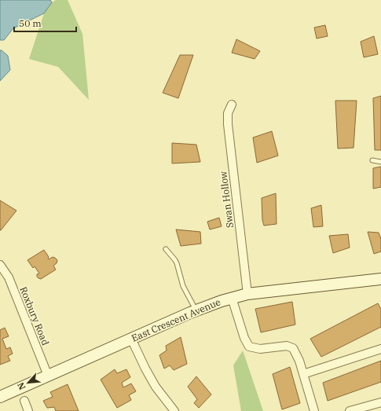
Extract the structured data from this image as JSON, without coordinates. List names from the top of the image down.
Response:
{
  "streets": {
    "street": ["Swan Hollow", "Roxbury Road", "East Crescent Avenue"]
  },
  "crossings": [
    ["Swan Hollow", "East Crescent Avenue"],
    ["Roxbury Road", "East Crescent Avenue"]
  ],
  "scale_bar": "50 m",
  "north": "bottom left"
}
